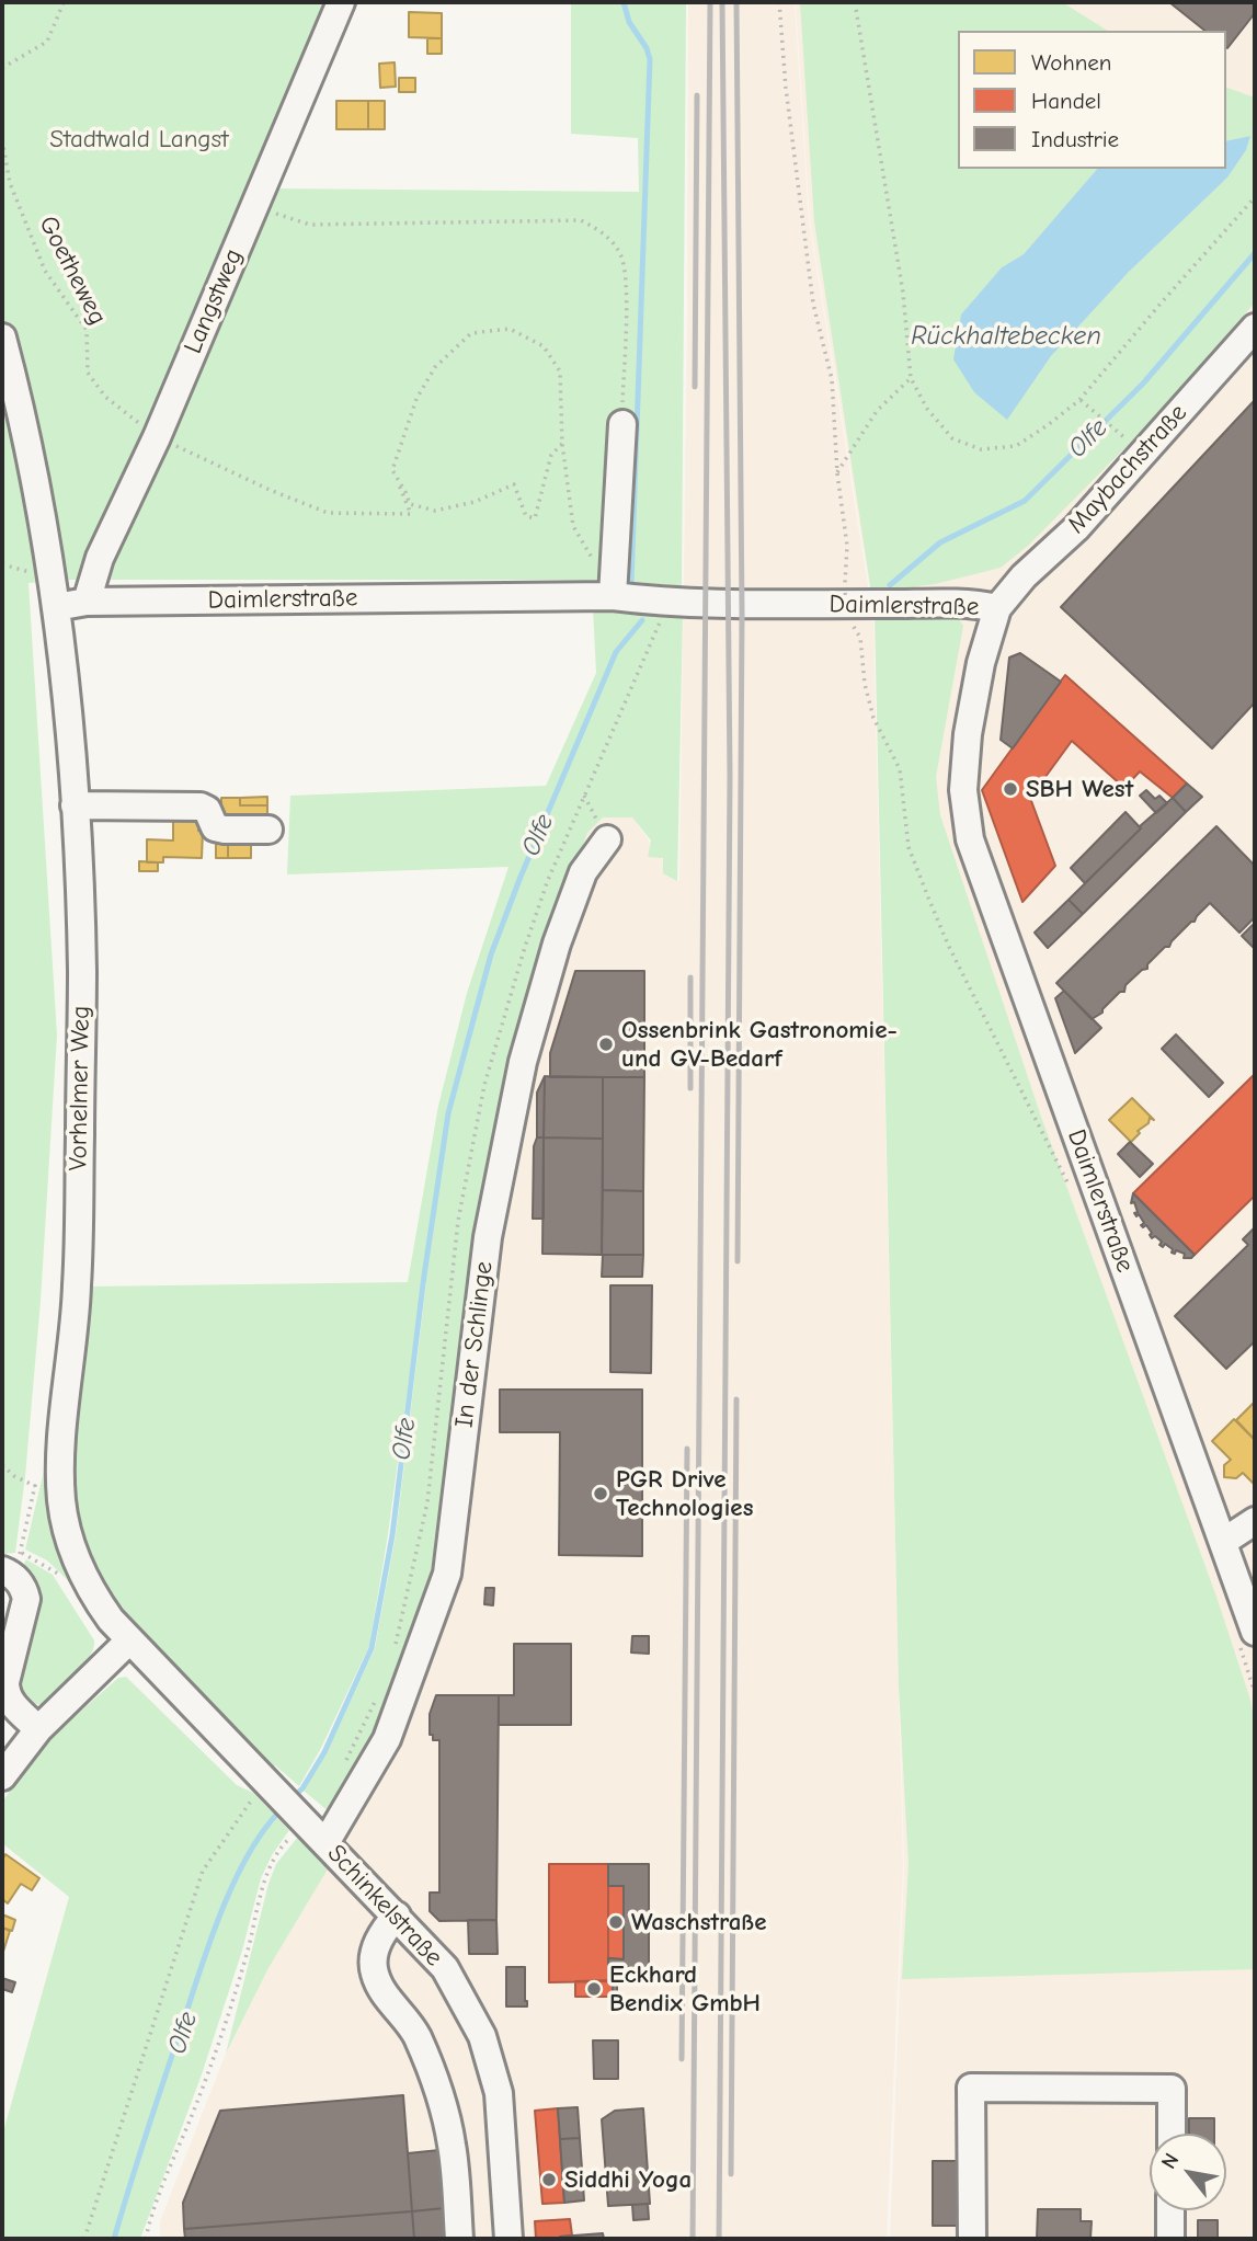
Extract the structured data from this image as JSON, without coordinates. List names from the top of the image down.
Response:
{
  "streets": {
    "street": [
      "Langstweg",
      "Maybachstraße",
      "Daimlerstraße",
      "Vorhelmer Weg",
      "In der Schlinge",
      "Schinkelstraße"
    ],
    "path": ["Goetheweg"]
  },
  "crossings": [
    ["Goetheweg", "Langstweg"],
    ["Langstweg", "Daimlerstraße"],
    ["Maybachstraße", "Daimlerstraße"],
    ["Daimlerstraße", "Vorhelmer Weg"],
    ["Vorhelmer Weg", "Schinkelstraße"],
    ["In der Schlinge", "Schinkelstraße"]
  ],
  "water": ["Rückhaltebecken", "Olfe"],
  "parks": ["Stadtwald Langst"],
  "places": [
    "SBH West",
    "Ossenbrink Gastronomie- und GV-Bedarf",
    "PGR Drive Technologies",
    "Waschstraße",
    "Eckhard Bendix GmbH",
    "Siddhi Yoga"
  ],
  "legend": ["Wohnen", "Handel", "Industrie"],
  "north": "top left"
}
